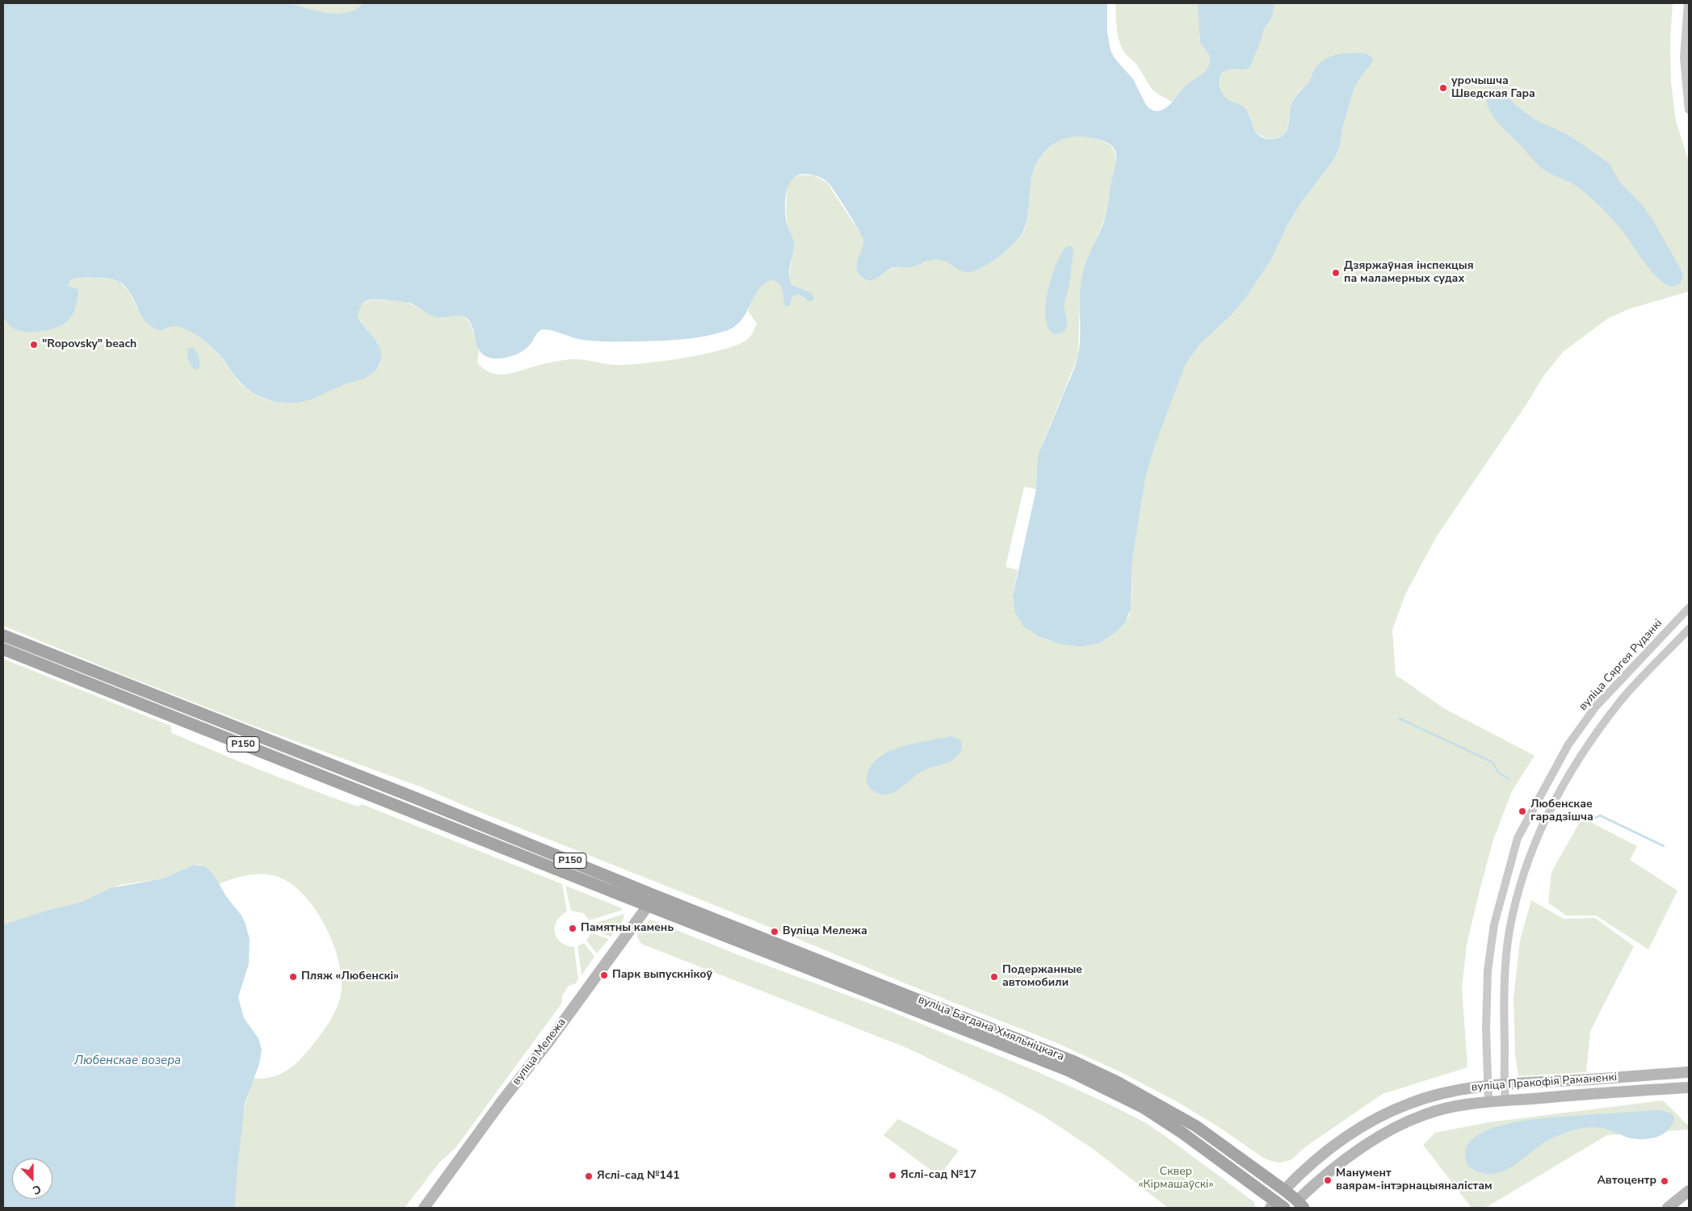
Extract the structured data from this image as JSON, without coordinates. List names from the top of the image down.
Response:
{
  "streets": {
    "main road": ["Р150", "вуліца Багдана Хмяльніцкага"],
    "street": ["вуліца Сяргея Рудэнкі", "вуліца Мележа", "вуліца Пракофія Раманенкі"]
  },
  "crossings": [
    ["вуліца Сяргея Рудэнкі", "вуліца Пракофія Раманенкі"],
    ["Р150", "вуліца Багдана Хмяльніцкага"],
    ["Р150", "вуліца Мележа"],
    ["вуліца Багдана Хмяльніцкага", "вуліца Мележа"],
    ["вуліца Багдана Хмяльніцкага", "вуліца Пракофія Раманенкі"]
  ],
  "water": ["Любенскае возера"],
  "parks": ["Сквер «Кірмашаўскі»"],
  "places": [
    "урочышча Шведская Гара",
    "Дзяржаўная інспекцыя па маламерных судах",
    "\"Ropovsky\" beach",
    "Любенскае гарадзішча",
    "Памятны камень",
    "Вуліца Мележа",
    "Парк выпускнікоў",
    "Пляж «Любенскі»",
    "Подержанные автомобили",
    "Яслі-сад №17",
    "Яслі-сад №141",
    "Манумент ваярам-інтэрнацыяналістам",
    "Автоцентр"
  ],
  "north": "bottom"
}
